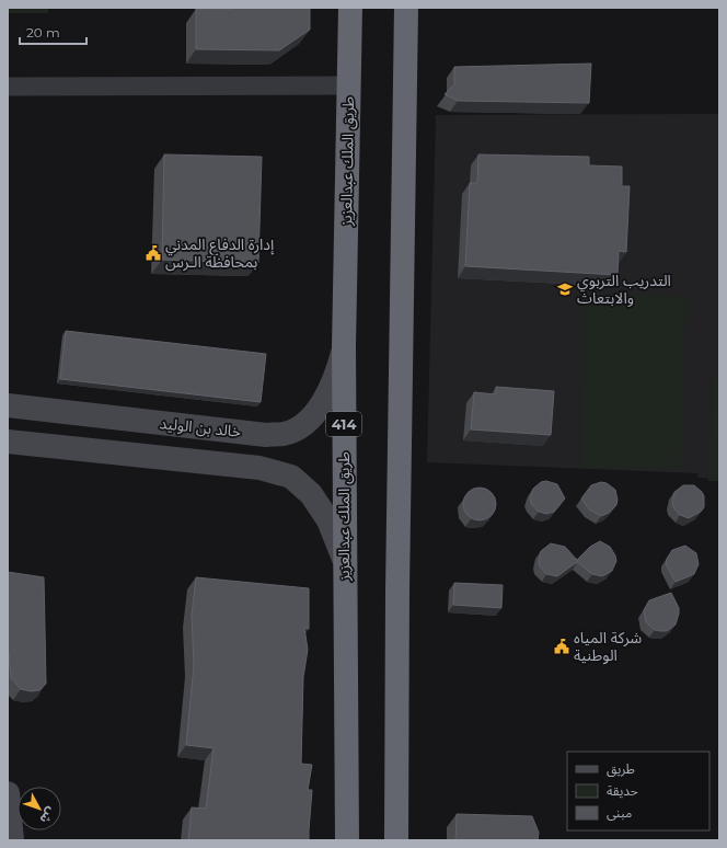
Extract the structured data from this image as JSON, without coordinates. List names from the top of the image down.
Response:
{
  "streets": {
    "highway": ["طريق الملك عبدالعزيز", "414"],
    "street": ["خالد بن الوليد"]
  },
  "crossings": [
    ["طريق الملك عبدالعزيز", "خالد بن الوليد"]
  ],
  "places": {
    "public building": ["إدارة الدفاع المدني بمحافظة الـرس", "شركة المياه الوطنية"],
    "school or university": ["التدريب التربوي والابتعاث"]
  },
  "legend": ["طريق", "حديقة", "مبنى"],
  "scale_bar": "20 m",
  "north": "bottom right"
}
